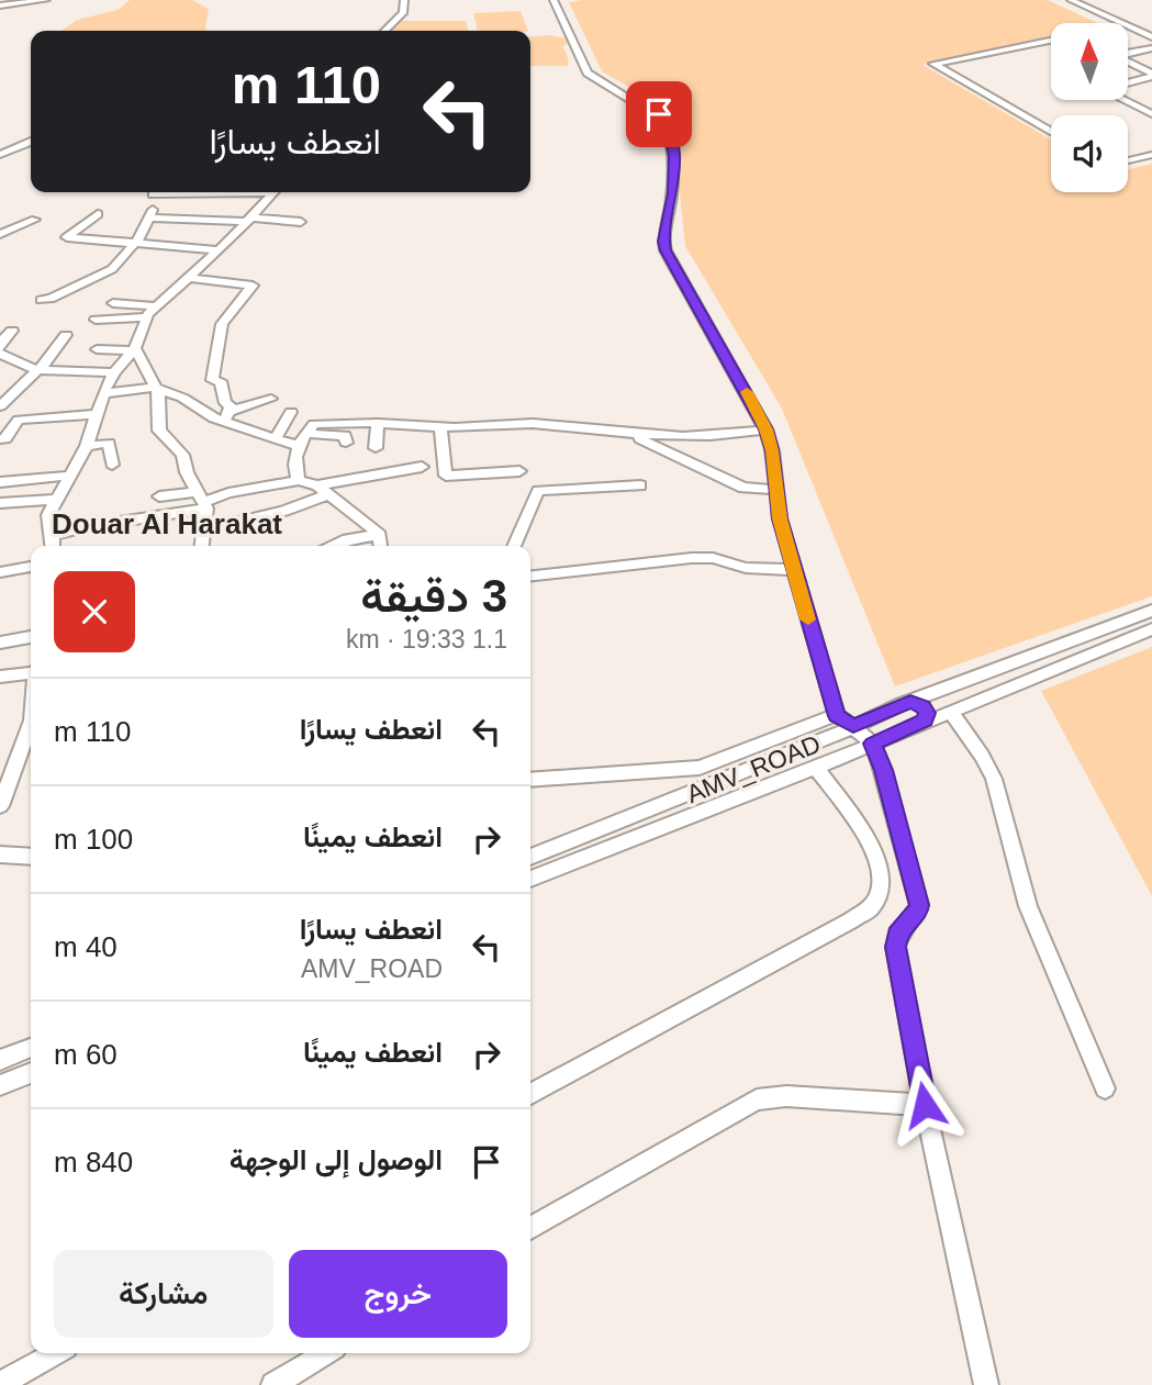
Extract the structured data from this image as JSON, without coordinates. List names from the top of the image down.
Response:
{
  "streets": {
    "street": ["AMV_ROAD"]
  },
  "districts": ["Douar Al Harakat"],
  "north": "top",
  "page": {
    "turn": ["110 m", "انعطف يسارًا"],
    "heading": ["3 دقيقة", "1.1 km · 19:33"],
    "list": [
      {
        "name": "انعطف يسارًا",
        "value": "110 m"
      },
      {
        "name": "انعطف يمينًا",
        "value": "100 m"
      },
      {
        "name": "انعطف يسارًا",
        "note": "AMV_ROAD",
        "value": "40 m"
      },
      {
        "name": "انعطف يمينًا",
        "value": "60 m"
      },
      {
        "name": "الوصول إلى الوجهة",
        "value": "840 m"
      }
    ],
    "buttons": ["خروج", "مشاركة"]
  }
}
